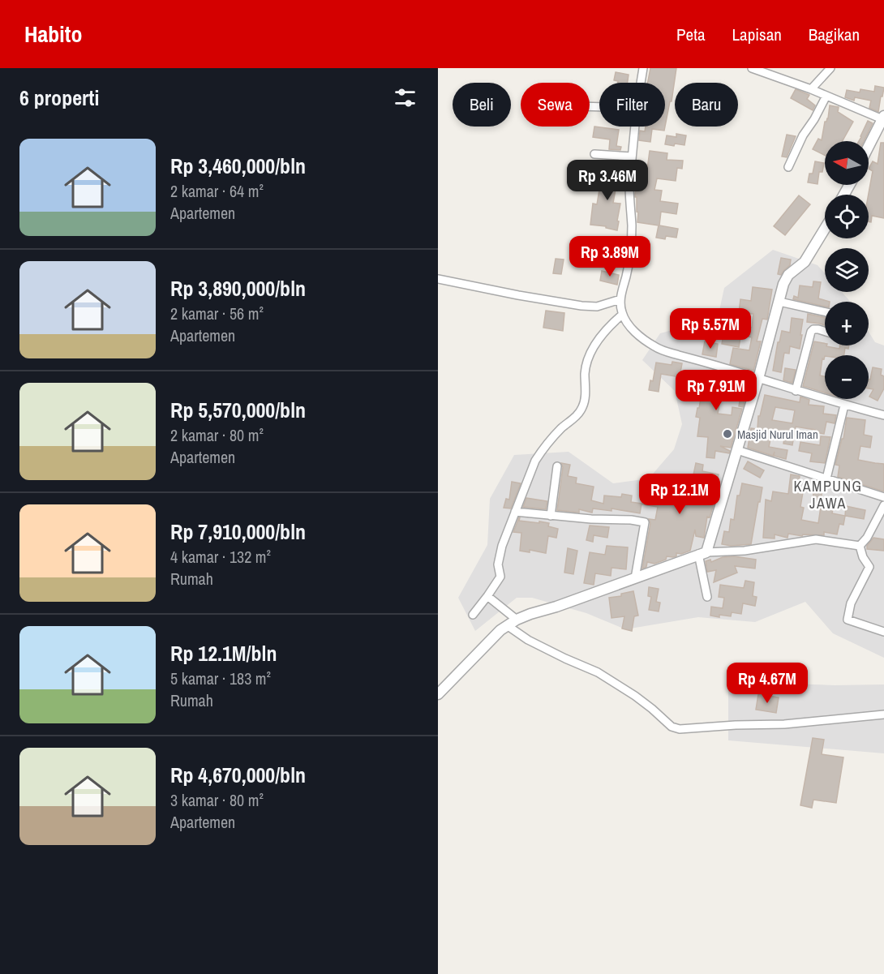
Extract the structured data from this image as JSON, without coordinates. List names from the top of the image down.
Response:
{
  "districts": ["KAMPUNG JAWA"],
  "places": ["Masjid Nurul Iman"],
  "north": "left",
  "page": {
    "header": "Habito",
    "nav": ["Peta", "Lapisan", "Bagikan"],
    "heading": "6 properti",
    "chip": [
      "Beli",
      "Sewa",
      "Filter",
      "Baru"
    ],
    "list": [
      {
        "name": "Rp 3,460,000/bln",
        "note": "2 kamar · 64 m² · Apartemen"
      },
      {
        "name": "Rp 3,890,000/bln",
        "note": "2 kamar · 56 m² · Apartemen"
      },
      {
        "name": "Rp 5,570,000/bln",
        "note": "2 kamar · 80 m² · Apartemen"
      },
      {
        "name": "Rp 7,910,000/bln",
        "note": "4 kamar · 132 m² · Rumah"
      },
      {
        "name": "Rp 12.1M/bln",
        "note": "5 kamar · 183 m² · Rumah"
      },
      {
        "name": "Rp 4,670,000/bln",
        "note": "3 kamar · 80 m² · Apartemen"
      }
    ],
    "map_buttons": ["+", "−"],
    "price": [
      "Rp 3.46M",
      "Rp 3.89M",
      "Rp 5.57M",
      "Rp 7.91M",
      "Rp 12.1M",
      "Rp 4.67M"
    ]
  }
}
